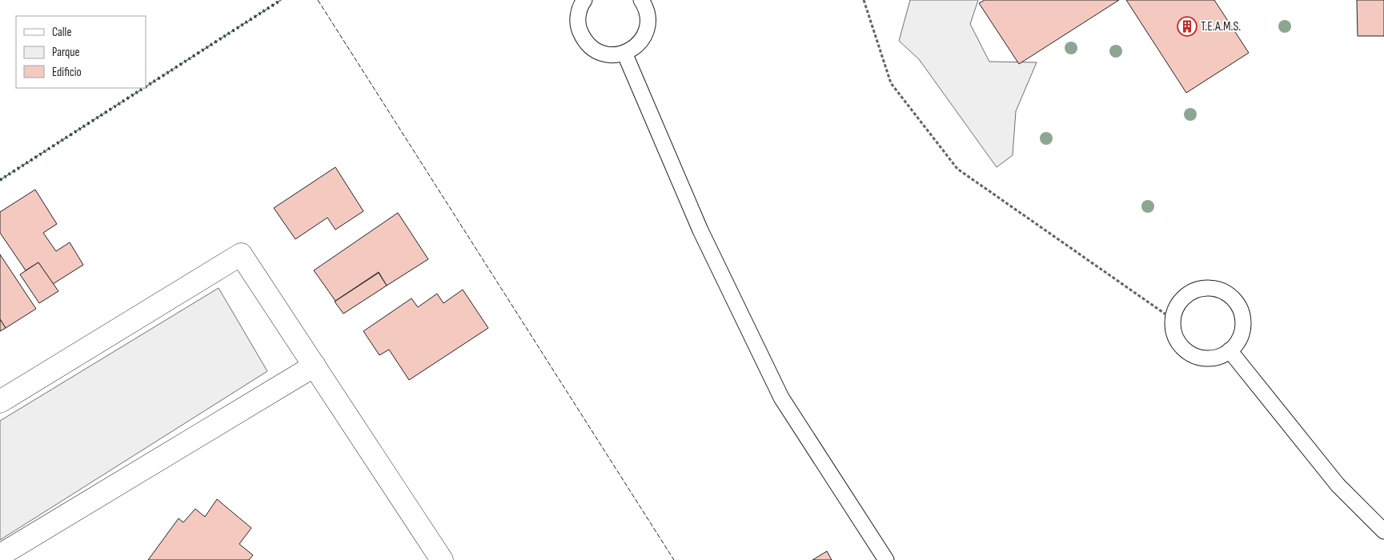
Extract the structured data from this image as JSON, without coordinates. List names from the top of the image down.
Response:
{
  "places": {
    "building": ["T.E.A.M.S."]
  },
  "legend": ["Calle", "Parque", "Edificio"]
}
